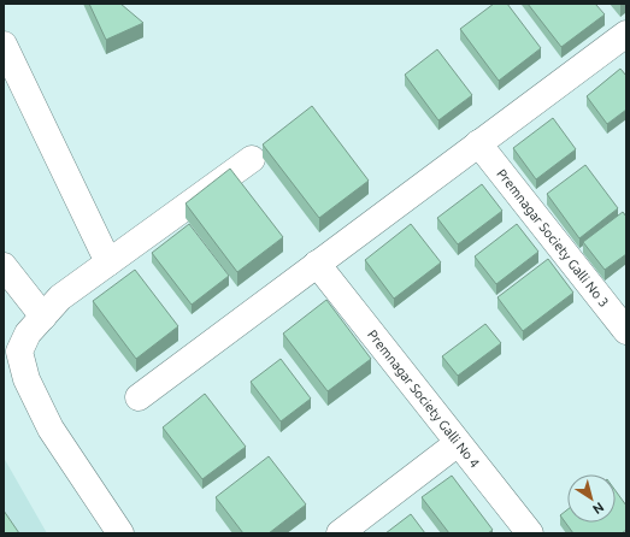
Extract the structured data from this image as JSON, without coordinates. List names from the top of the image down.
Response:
{
  "streets": {
    "street": ["Premnagar Society Galli No 3", "Premnagar Society Galli No 4"]
  },
  "north": "bottom right"
}
